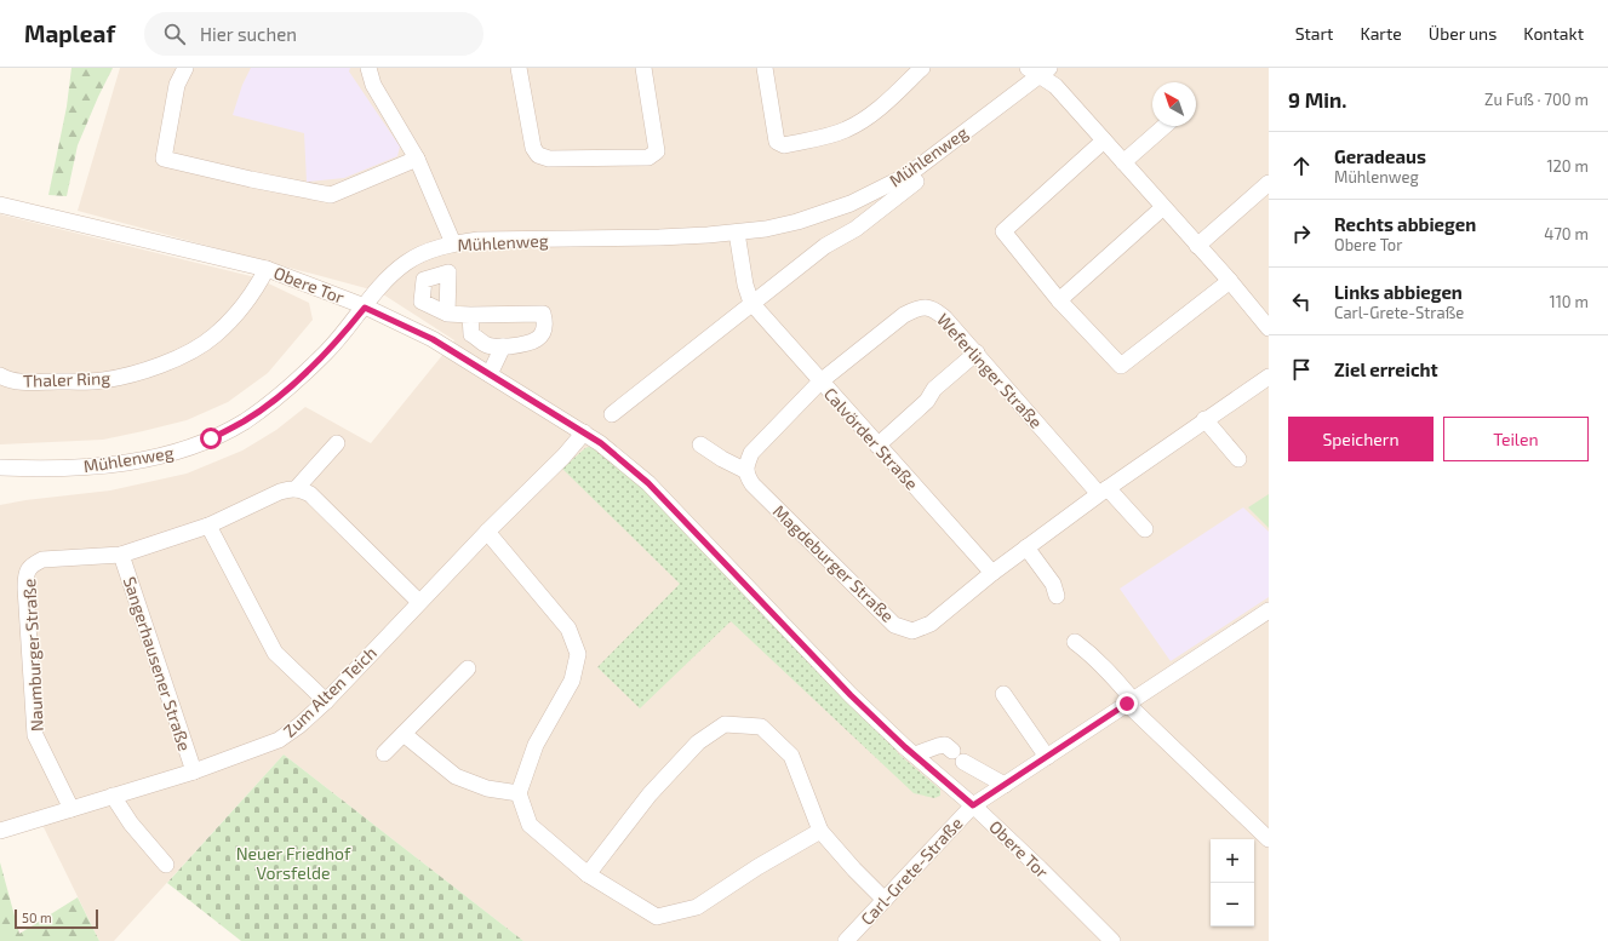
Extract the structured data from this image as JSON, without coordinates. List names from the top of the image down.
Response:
{
  "streets": {
    "street": [
      "Mühlenweg",
      "Obere Tor",
      "Weferlinger Straße",
      "Thaler Ring",
      "Calvörder Straße",
      "Magdeburger Straße",
      "Naumburger Straße",
      "Sangerhausener Straße",
      "Zum Alten Teich",
      "Carl-Grete-Straße"
    ]
  },
  "crossings": [
    ["Mühlenweg", "Obere Tor"],
    ["Mühlenweg", "Calvörder Straße"],
    ["Obere Tor", "Thaler Ring"],
    ["Obere Tor", "Zum Alten Teich"],
    ["Obere Tor", "Carl-Grete-Straße"],
    ["Weferlinger Straße", "Calvörder Straße"],
    ["Weferlinger Straße", "Magdeburger Straße"],
    ["Calvörder Straße", "Magdeburger Straße"],
    ["Naumburger Straße", "Sangerhausener Straße"],
    ["Naumburger Straße", "Zum Alten Teich"],
    ["Sangerhausener Straße", "Zum Alten Teich"]
  ],
  "parks": ["Neuer Friedhof Vorsfelde"],
  "scale_bar": "50 m",
  "north": "top left",
  "page": {
    "header": "Mapleaf",
    "search": "Hier suchen",
    "nav": [
      "Start",
      "Karte",
      "Über uns",
      "Kontakt"
    ],
    "heading": ["9 Min.", "Zu Fuß · 700 m"],
    "list": [
      ["Geradeaus", "Mühlenweg", "120 m"],
      ["Rechts abbiegen", "Obere Tor", "470 m"],
      ["Links abbiegen", "Carl-Grete-Straße", "110 m"],
      "Ziel erreicht"
    ],
    "buttons": ["Speichern", "Teilen"],
    "map_buttons": ["+", "−"],
    "scale": "50 m"
  }
}
